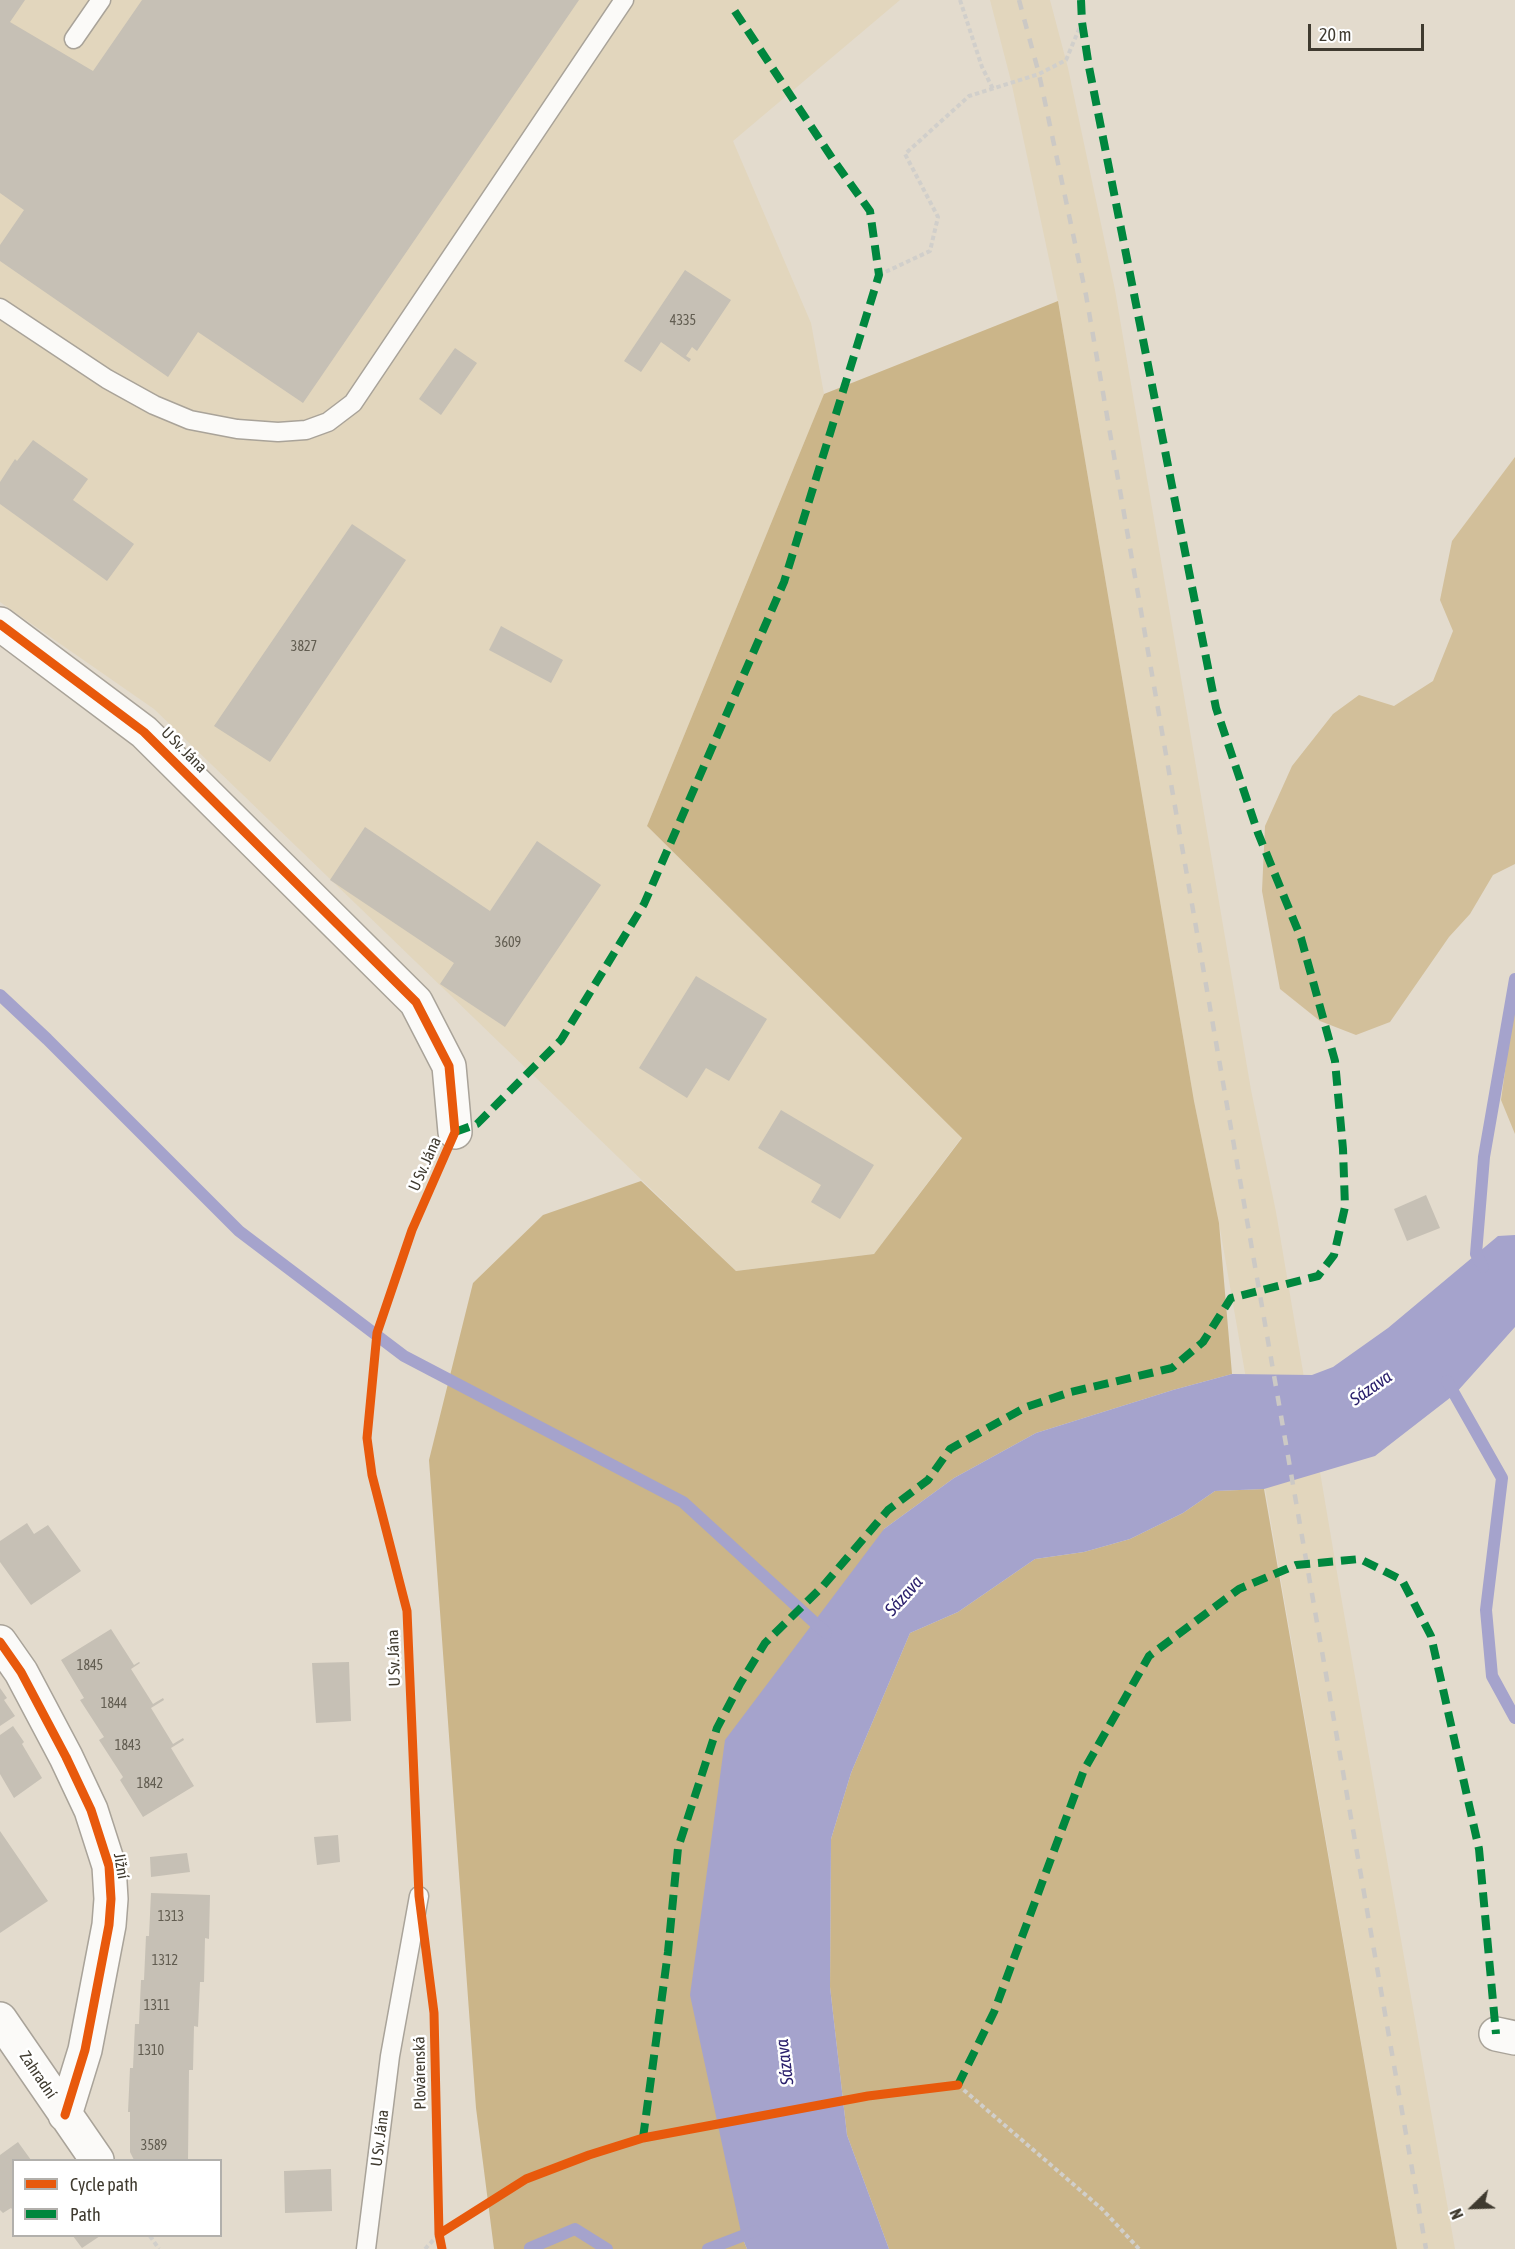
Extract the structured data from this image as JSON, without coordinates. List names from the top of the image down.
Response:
{
  "streets": {
    "street": ["U Sv. Jána", "Jižní", "Zahradní"],
    "cycle path": ["Plovárenská"]
  },
  "crossings": [
    ["Jižní", "Zahradní"]
  ],
  "water": ["Sázava"],
  "house_numbers": [
    "4335",
    "3827",
    "3609",
    "1845",
    "1844",
    "1843",
    "1842",
    "1313",
    "1312",
    "1311",
    "1310",
    "3589"
  ],
  "legend": ["Cycle path", "Path"],
  "scale_bar": "20 m",
  "north": "bottom left"
}
